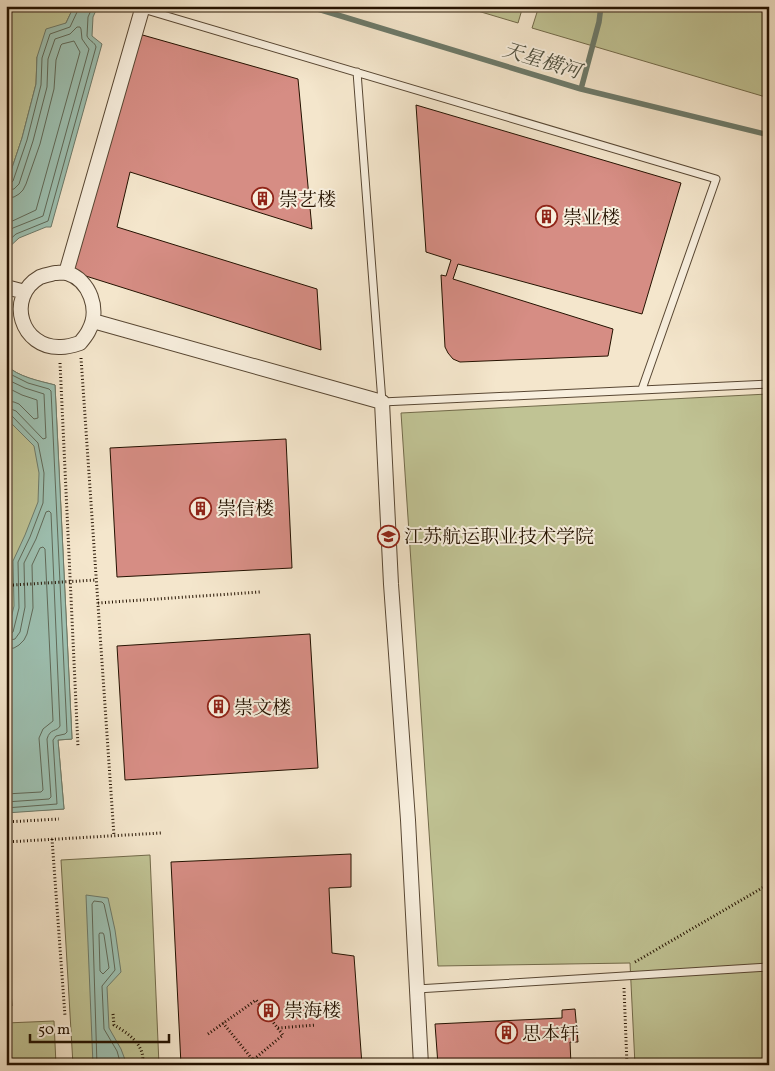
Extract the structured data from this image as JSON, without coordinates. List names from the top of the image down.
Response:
{
  "water": ["天星横河"],
  "places": {
    "building": [
      "崇艺楼",
      "崇业楼",
      "崇信楼",
      "崇文楼",
      "崇海楼",
      "思本轩"
    ],
    "school or university": ["江苏航运职业技术学院"]
  },
  "scale_bar": "50 m"
}
